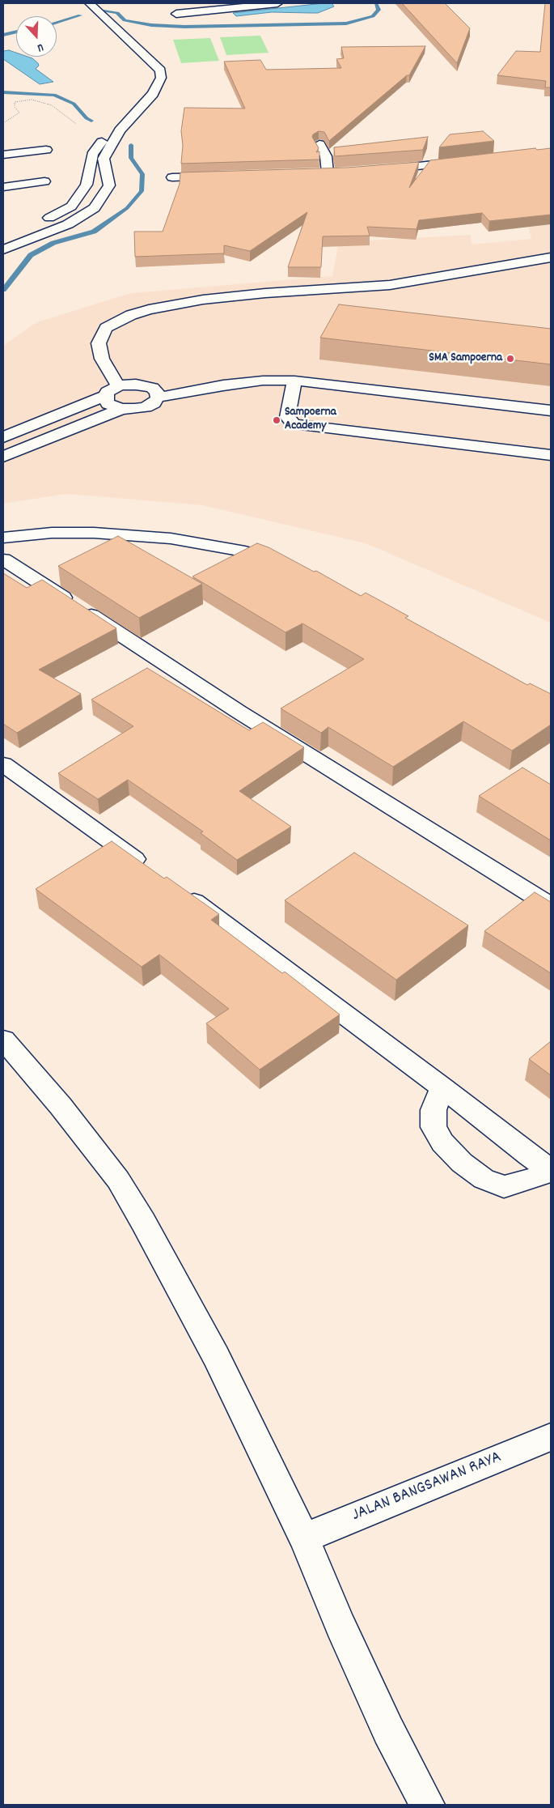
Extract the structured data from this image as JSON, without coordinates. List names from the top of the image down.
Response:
{
  "streets": {
    "street": ["JALAN BANGSAWAN RAYA"]
  },
  "places": ["SMA Sampoerna", "Sampoerna Academy"],
  "north": "bottom"
}
